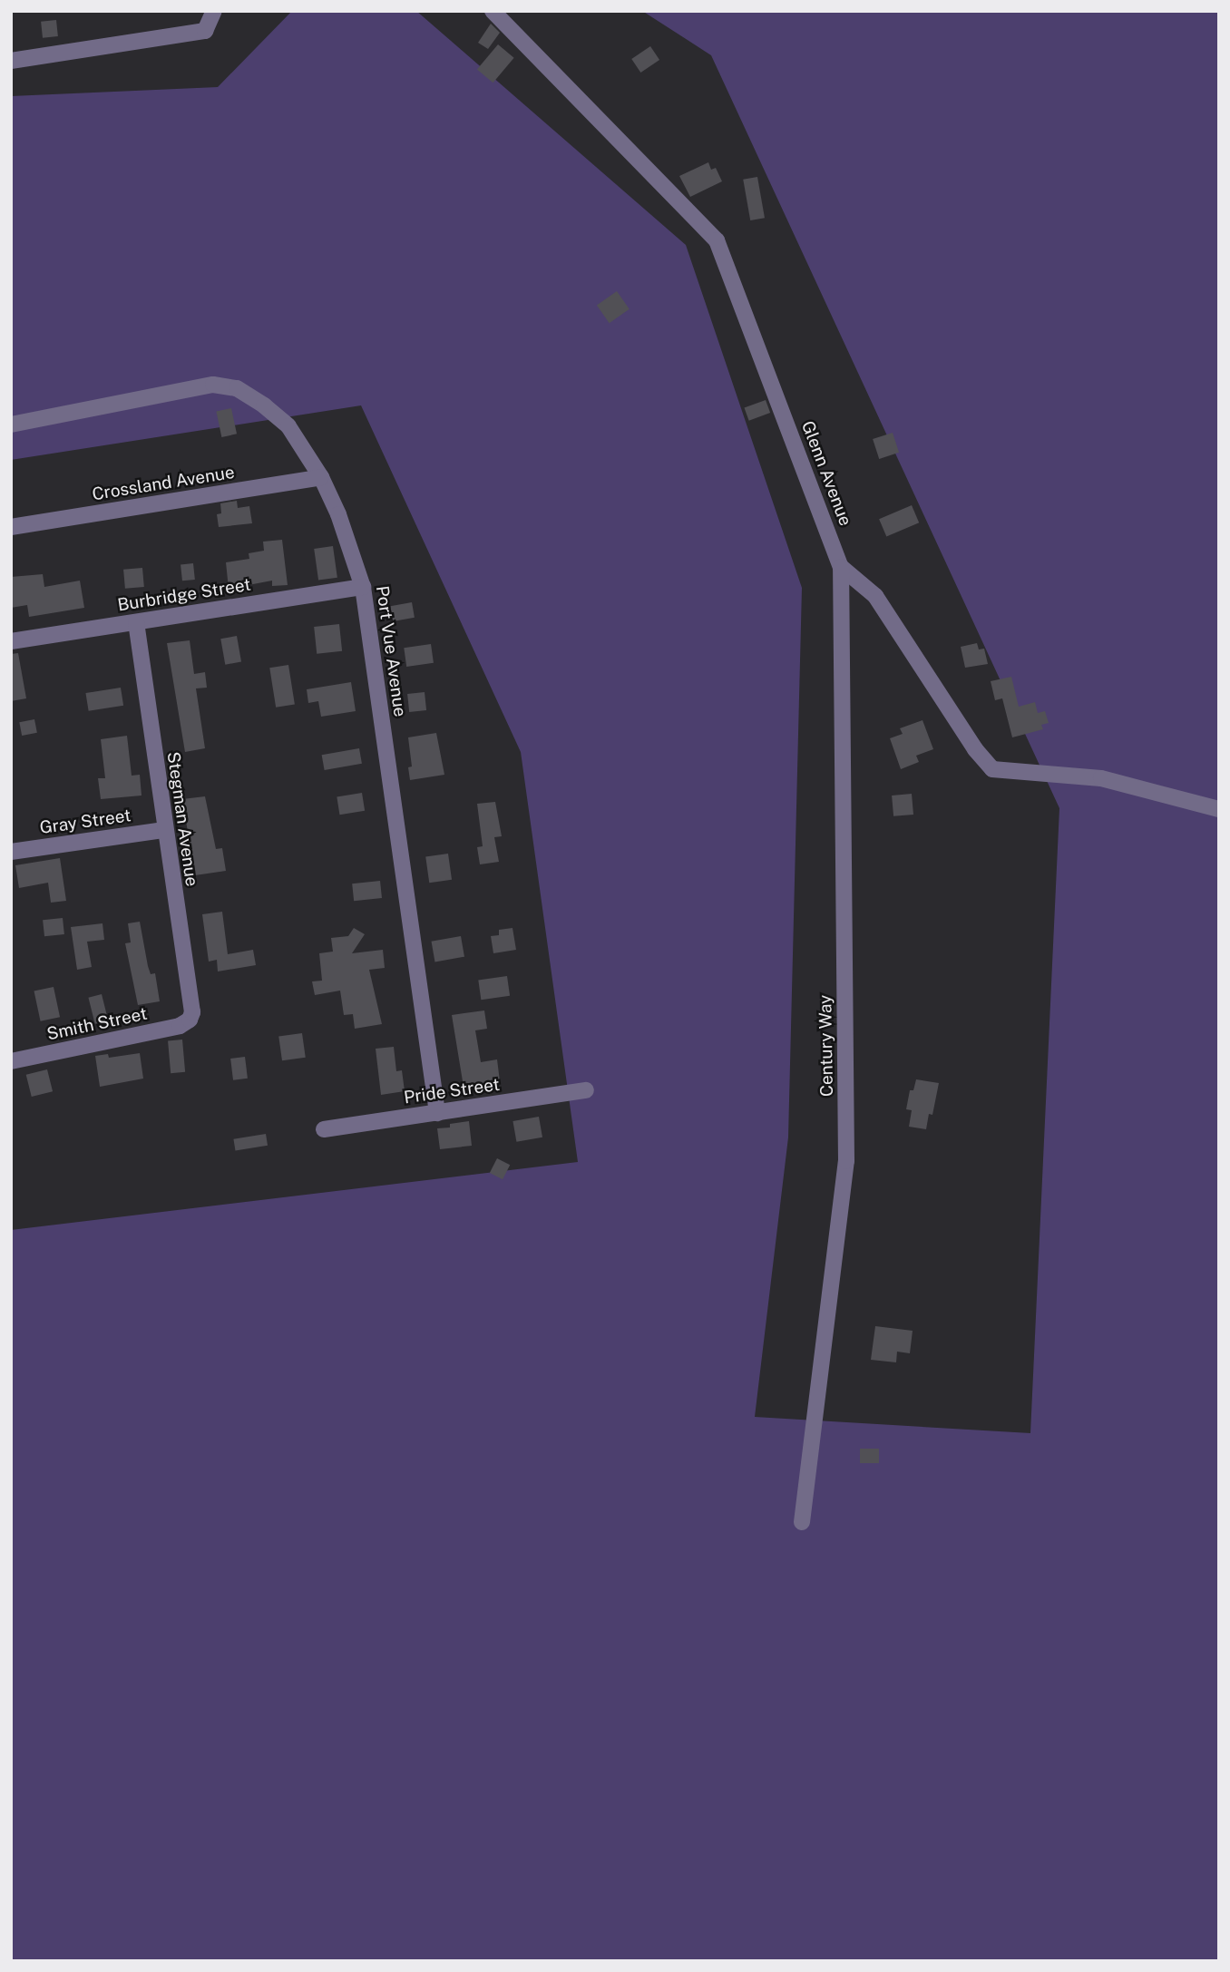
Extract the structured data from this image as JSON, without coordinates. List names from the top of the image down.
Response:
{
  "streets": {
    "street": [
      "Glenn Avenue",
      "Crossland Avenue",
      "Burbridge Street",
      "Port Vue Avenue",
      "Stegman Avenue",
      "Gray Street",
      "Smith Street",
      "Century Way",
      "Pride Street"
    ]
  },
  "crossings": [
    ["Glenn Avenue", "Century Way"],
    ["Crossland Avenue", "Port Vue Avenue"],
    ["Burbridge Street", "Port Vue Avenue"],
    ["Burbridge Street", "Stegman Avenue"],
    ["Port Vue Avenue", "Pride Street"],
    ["Stegman Avenue", "Gray Street"],
    ["Stegman Avenue", "Smith Street"]
  ]
}
